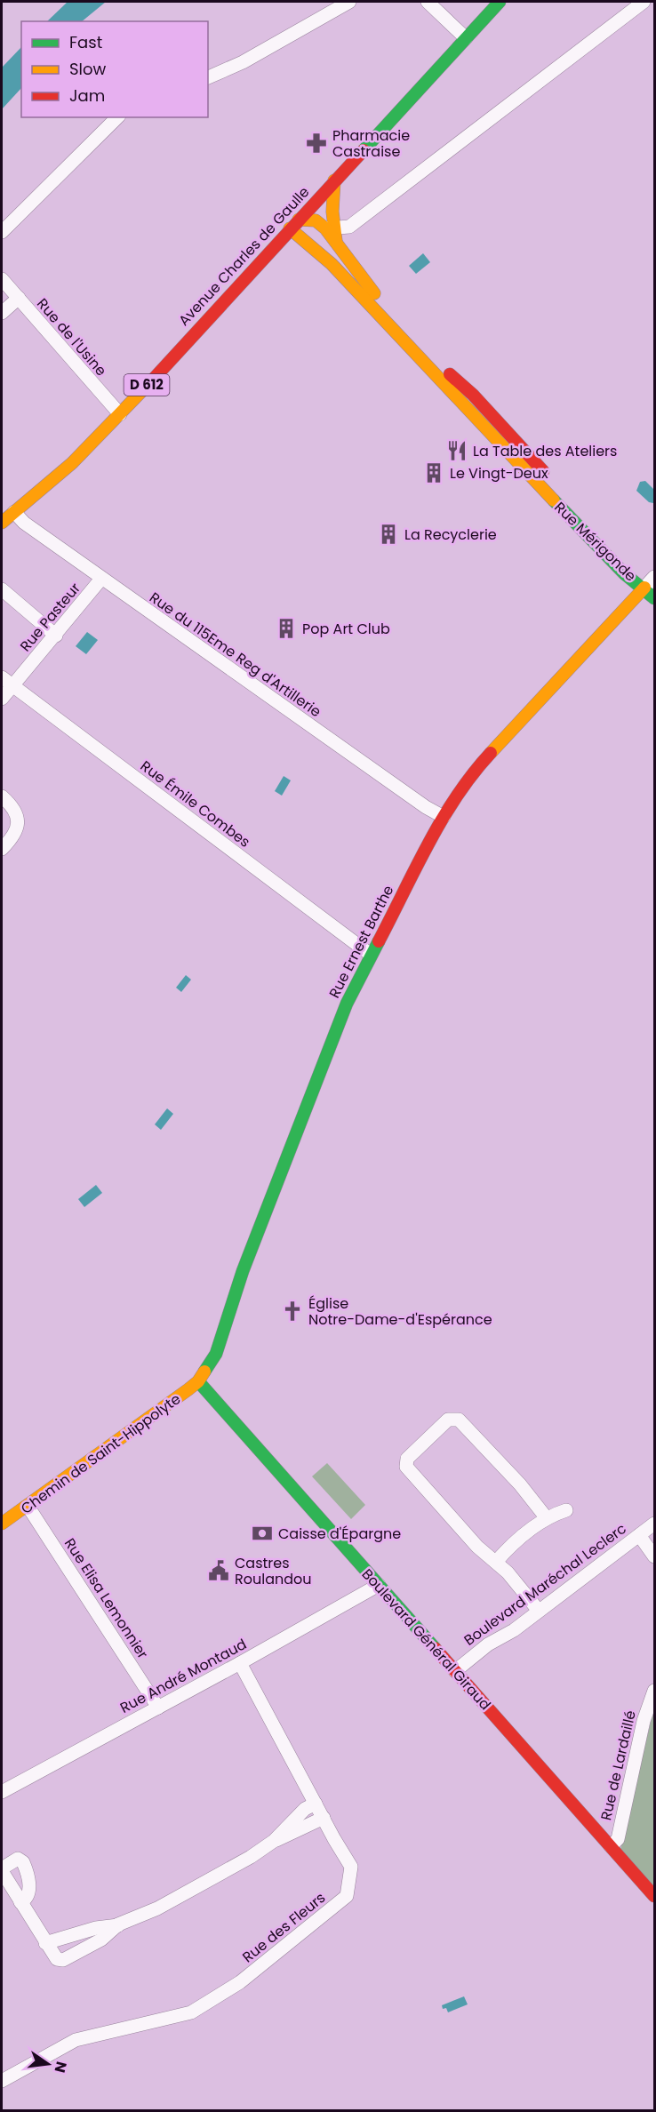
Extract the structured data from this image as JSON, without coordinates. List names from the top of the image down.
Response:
{
  "streets": {
    "street": [
      "Avenue Charles de Gaulle",
      "Rue de l'Usine",
      "D 612",
      "Rue Mérigonde",
      "Rue Pasteur",
      "Rue du 115Eme Reg d'Artillerie",
      "Rue Émile Combes",
      "Rue Ernest Barthe",
      "Chemin de Saint-Hippolyte",
      "Boulevard Maréchal Leclerc",
      "Rue Elisa Lemonnier",
      "Boulevard Général Giraud",
      "Rue André Montaud",
      "Rue de Lardaillé",
      "Rue des Fleurs"
    ]
  },
  "crossings": [
    ["Avenue Charles de Gaulle", "Rue de l'Usine"],
    ["Avenue Charles de Gaulle", "Rue Mérigonde"],
    ["Avenue Charles de Gaulle", "Rue du 115Eme Reg d'Artillerie"],
    ["Rue Mérigonde", "Rue Ernest Barthe"],
    ["Rue Pasteur", "Rue du 115Eme Reg d'Artillerie"],
    ["Rue Pasteur", "Rue Émile Combes"],
    ["Rue du 115Eme Reg d'Artillerie", "Rue Ernest Barthe"],
    ["Rue Émile Combes", "Rue Ernest Barthe"],
    ["Rue Ernest Barthe", "Chemin de Saint-Hippolyte"],
    ["Rue Ernest Barthe", "Boulevard Général Giraud"],
    ["Chemin de Saint-Hippolyte", "Rue Elisa Lemonnier"],
    ["Chemin de Saint-Hippolyte", "Boulevard Général Giraud"],
    ["Boulevard Maréchal Leclerc", "Boulevard Général Giraud"],
    ["Rue Elisa Lemonnier", "Rue André Montaud"],
    ["Boulevard Général Giraud", "Rue André Montaud"],
    ["Boulevard Général Giraud", "Rue de Lardaillé"],
    ["Rue André Montaud", "Rue des Fleurs"]
  ],
  "places": {
    "pharmacy": ["Pharmacie Castraise"],
    "restaurant": ["La Table des Ateliers"],
    "building": ["Le Vingt-Deux", "La Recyclerie", "Pop Art Club"],
    "church": ["Église Notre-Dame-d'Espérance"],
    "bank": ["Caisse d'Épargne"],
    "public building": ["Castres Roulandou"]
  },
  "legend": ["Fast", "Slow", "Jam"],
  "north": "right"
}
